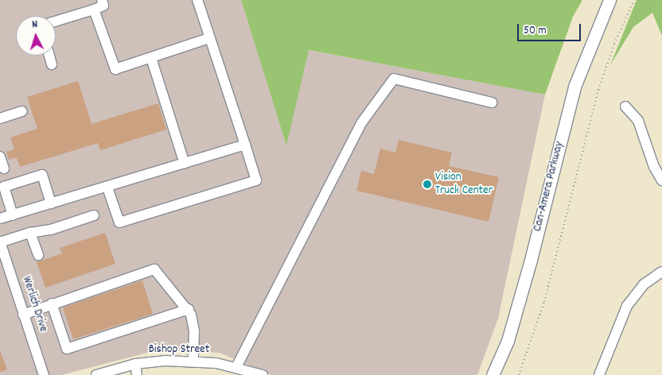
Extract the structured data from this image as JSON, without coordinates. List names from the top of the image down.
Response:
{
  "streets": {
    "main road": ["Can-Amera Parkway"],
    "street": ["Werlich Drive", "Bishop Street"]
  },
  "places": ["Vision Truck Center"],
  "scale_bar": "50 m",
  "north": "top"
}
